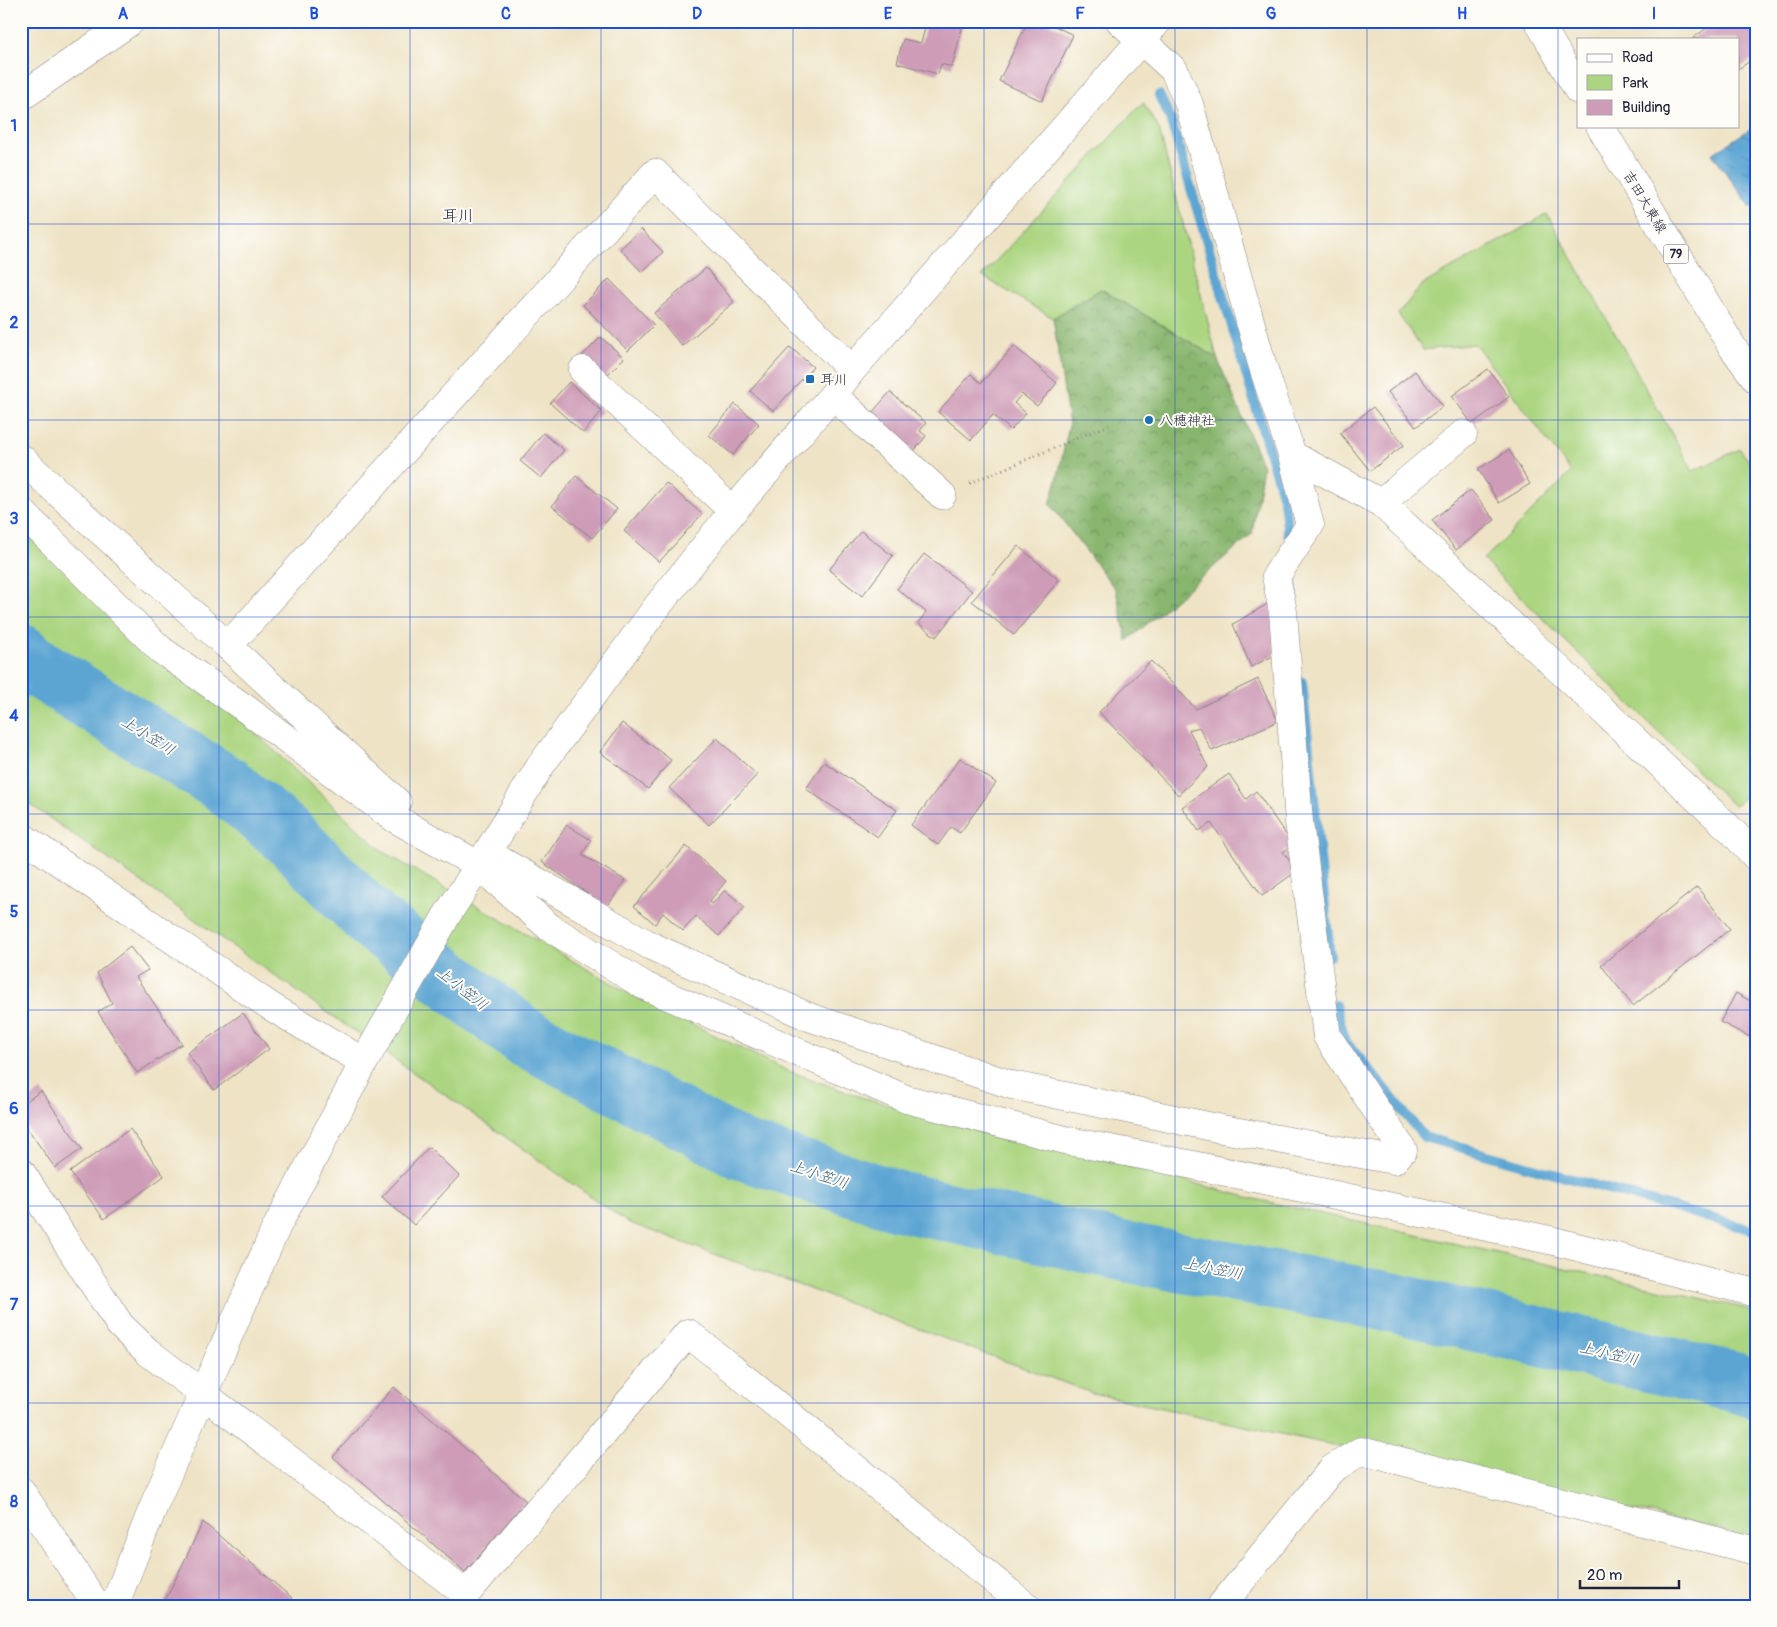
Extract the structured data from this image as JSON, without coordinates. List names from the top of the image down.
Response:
{
  "streets": {
    "street": ["吉田大東線", "79"]
  },
  "districts": ["耳川"],
  "water": ["上小笠川"],
  "places": {
    "transit": ["耳川"],
    "other": ["八穂神社"]
  },
  "legend": ["Road", "Park", "Building"],
  "scale_bar": "20 m",
  "grid": {
    "columns": [
      "A",
      "B",
      "C",
      "D",
      "E",
      "F",
      "G",
      "H",
      "I"
    ],
    "rows": [
      "1",
      "2",
      "3",
      "4",
      "5",
      "6",
      "7",
      "8"
    ]
  }
}
